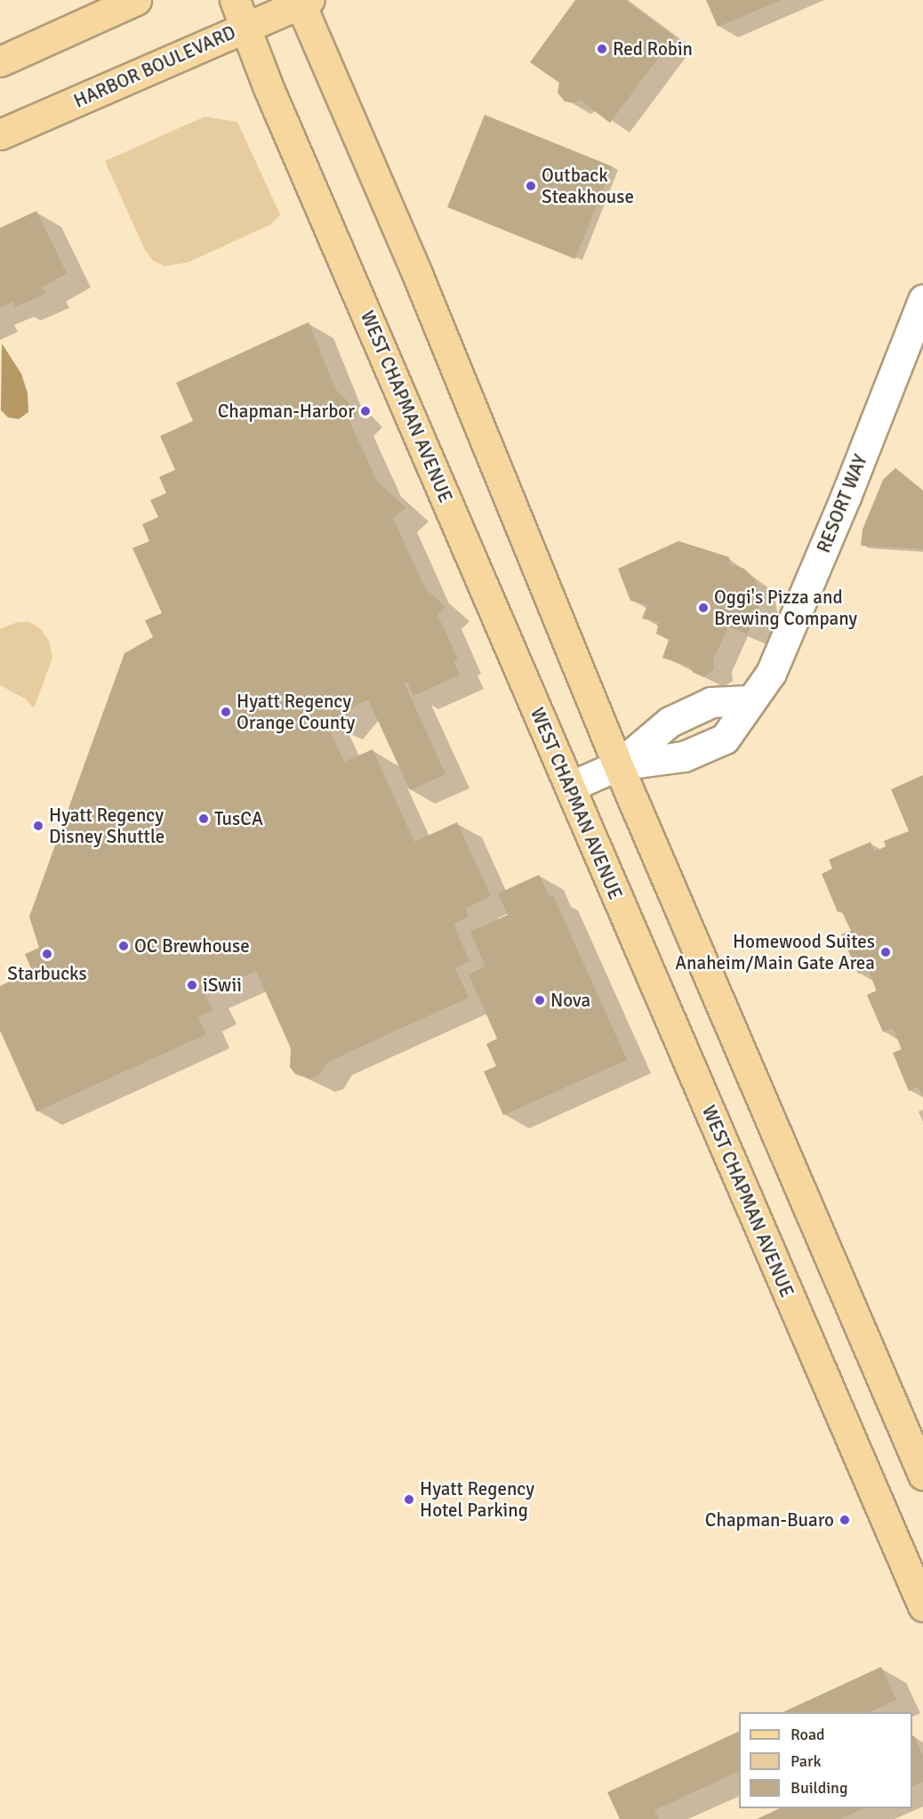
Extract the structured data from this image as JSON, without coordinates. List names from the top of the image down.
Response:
{
  "streets": {
    "main road": ["HARBOR BOULEVARD", "WEST CHAPMAN AVENUE"],
    "street": ["RESORT WAY"]
  },
  "crossings": [
    ["HARBOR BOULEVARD", "WEST CHAPMAN AVENUE"],
    ["WEST CHAPMAN AVENUE", "RESORT WAY"]
  ],
  "places": [
    "Red Robin",
    "Outback Steakhouse",
    "Chapman-Harbor",
    "Oggi's Pizza and Brewing Company",
    "Hyatt Regency Orange County",
    "TusCA",
    "Hyatt Regency Disney Shuttle",
    "OC Brewhouse",
    "Homewood Suites Anaheim/Main Gate Area",
    "Starbucks",
    "iSwii",
    "Nova",
    "Hyatt Regency Hotel Parking",
    "Chapman-Buaro"
  ],
  "legend": ["Road", "Park", "Building"]
}
